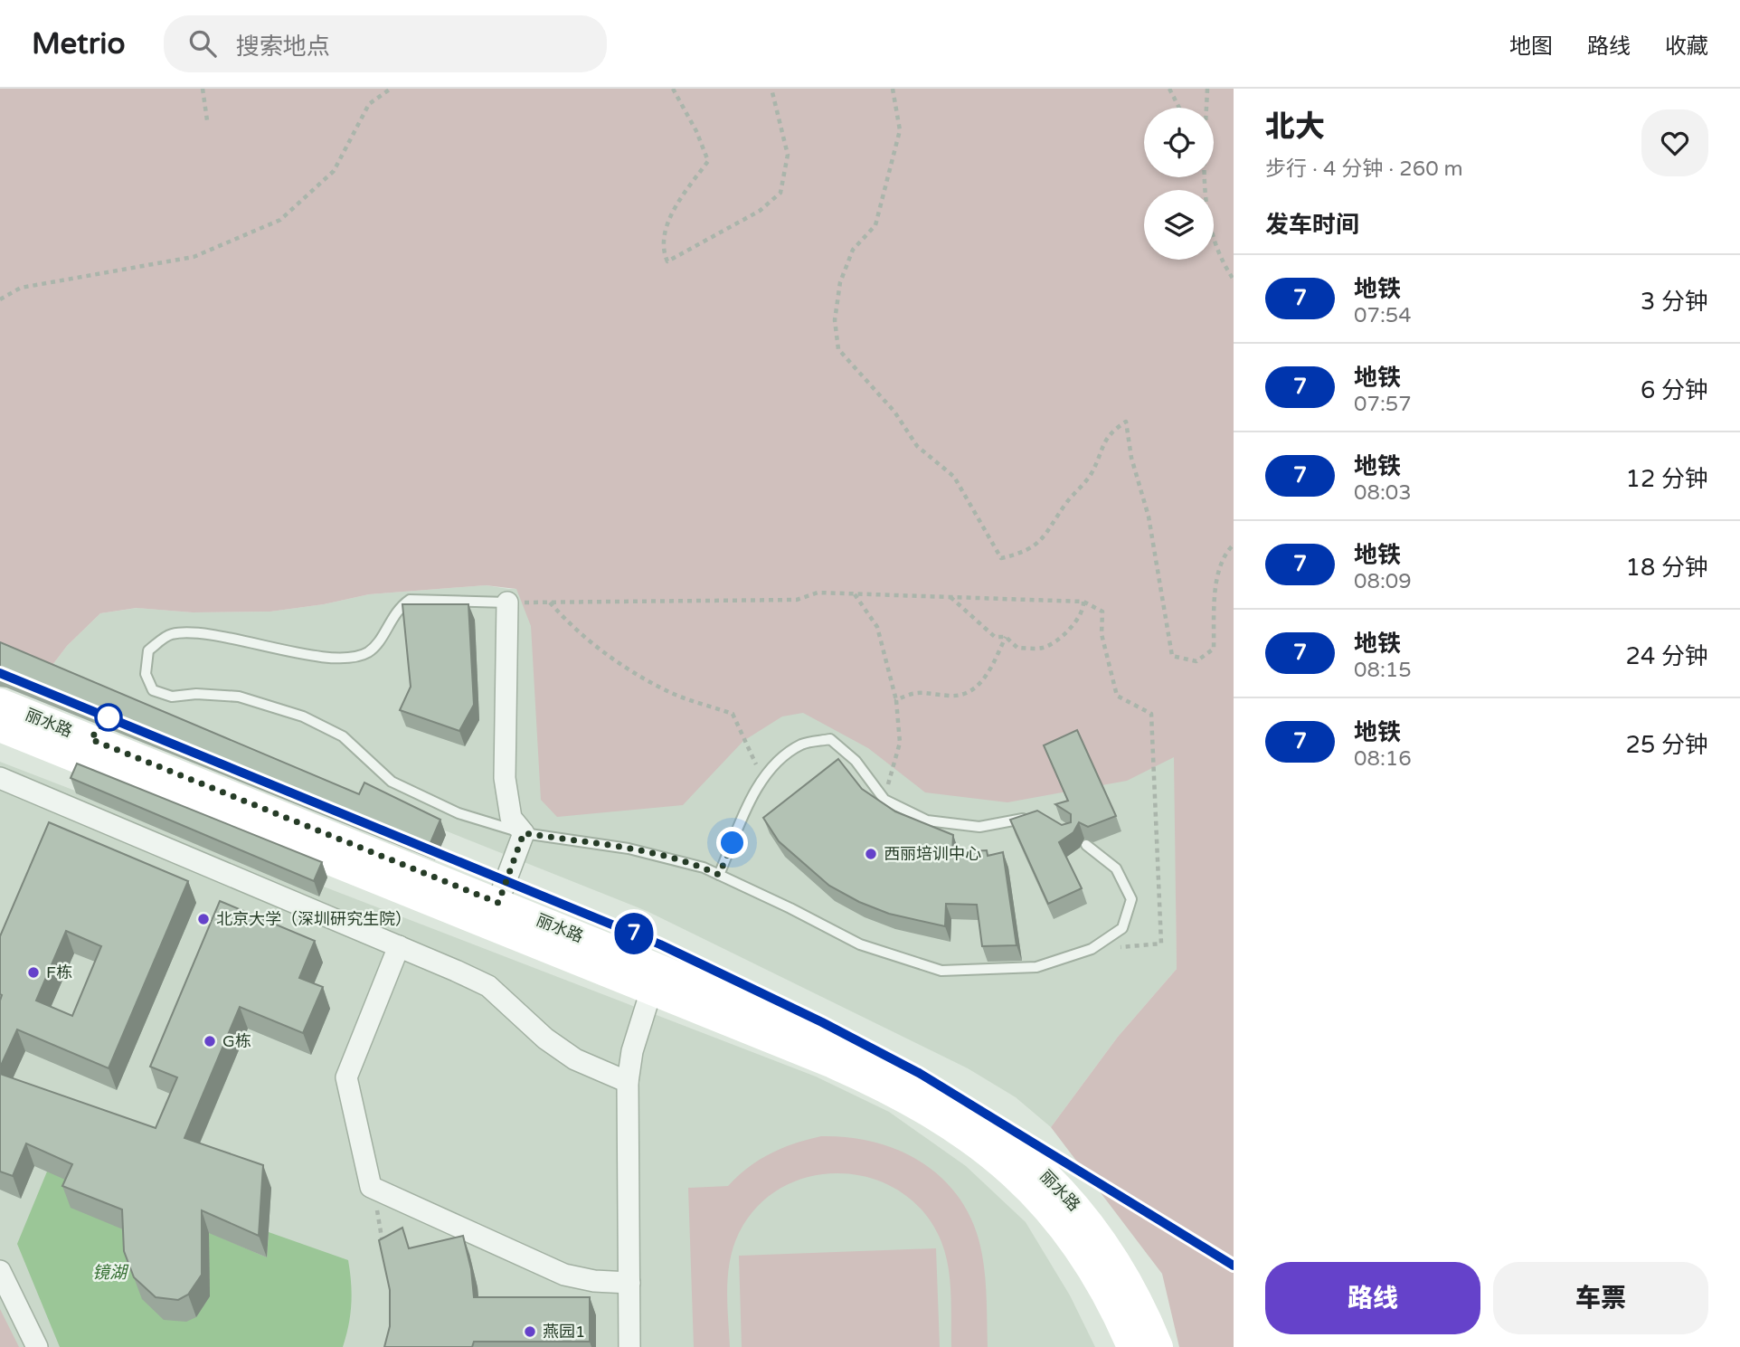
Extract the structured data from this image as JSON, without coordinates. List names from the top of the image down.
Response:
{
  "streets": {
    "main road": ["丽水路"]
  },
  "water": ["镜湖"],
  "places": [
    "西丽培训中心",
    "北京大学（深圳研究生院）",
    "F栋",
    "G栋",
    "燕园1"
  ],
  "lines": ["metro line 7"],
  "page": {
    "header": "Metrio",
    "search": "搜索地点",
    "nav": ["地图", "路线", "收藏"],
    "on_map": "7",
    "heading": [
      ["北大", "步行 · 4 分钟 · 260 m"],
      "发车时间"
    ],
    "list": [
      {
        "mark": "7",
        "name": "地铁",
        "note": "07:54",
        "value": "3 分钟"
      },
      {
        "mark": "7",
        "name": "地铁",
        "note": "07:57",
        "value": "6 分钟"
      },
      {
        "mark": "7",
        "name": "地铁",
        "note": "08:03",
        "value": "12 分钟"
      },
      {
        "mark": "7",
        "name": "地铁",
        "note": "08:09",
        "value": "18 分钟"
      },
      {
        "mark": "7",
        "name": "地铁",
        "note": "08:15",
        "value": "24 分钟"
      },
      {
        "mark": "7",
        "name": "地铁",
        "note": "08:16",
        "value": "25 分钟"
      }
    ],
    "buttons": ["路线", "车票"]
  }
}
